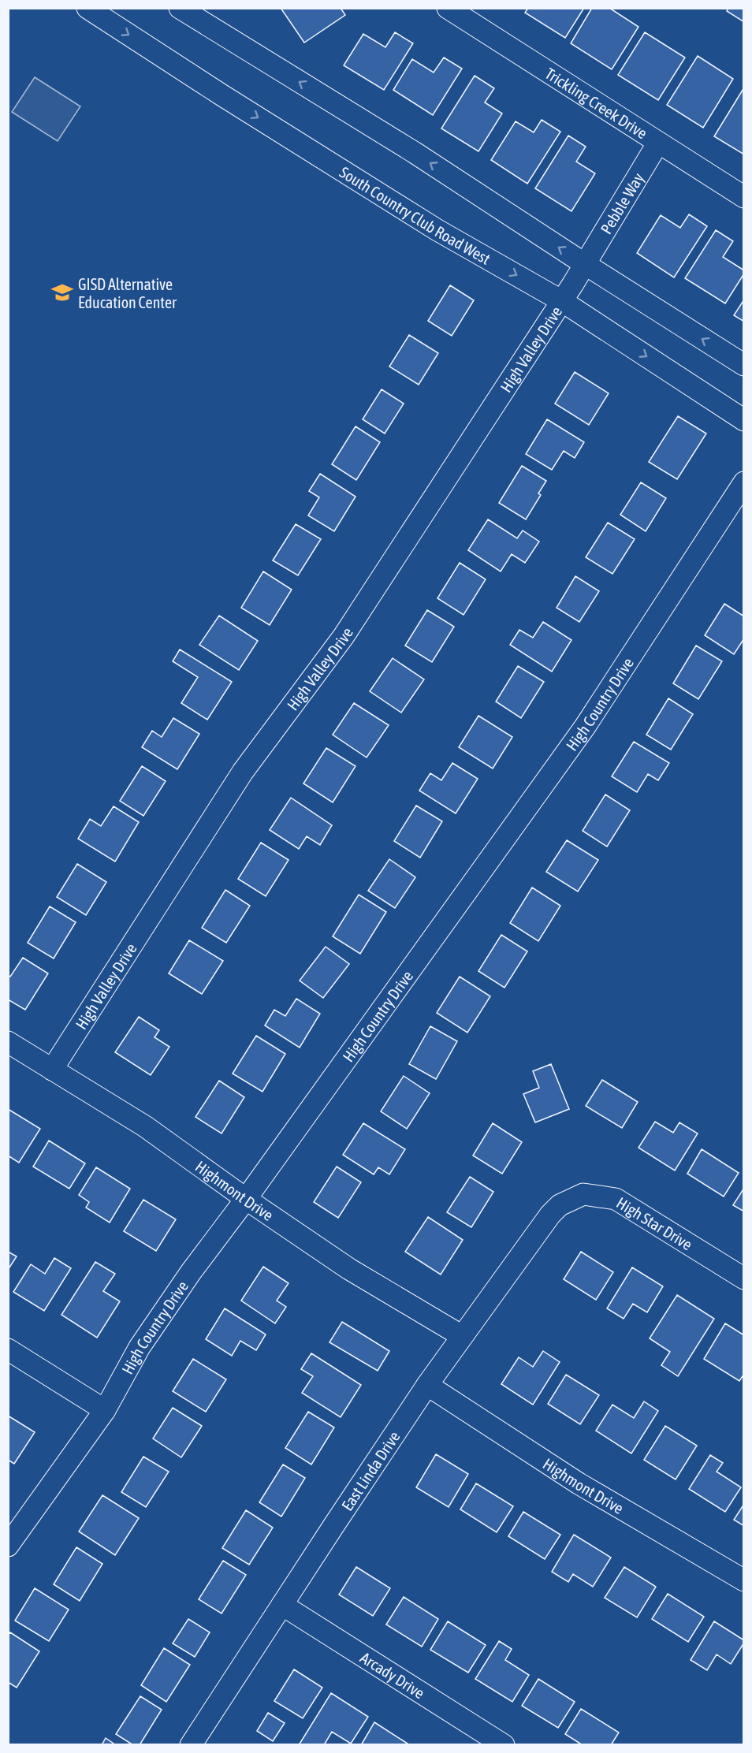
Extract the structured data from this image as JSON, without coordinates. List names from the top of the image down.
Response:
{
  "streets": {
    "street": [
      "Trickling Creek Drive",
      "Pebble Way",
      "South Country Club Road West",
      "High Valley Drive",
      "High Country Drive",
      "Highmont Drive",
      "High Star Drive",
      "East Linda Drive",
      "Arcady Drive"
    ]
  },
  "crossings": [
    ["Trickling Creek Drive", "Pebble Way"],
    ["Pebble Way", "High Valley Drive"],
    ["South Country Club Road West", "High Valley Drive"],
    ["High Valley Drive", "Highmont Drive"],
    ["High Country Drive", "Highmont Drive"],
    ["Highmont Drive", "East Linda Drive"],
    ["High Star Drive", "East Linda Drive"],
    ["East Linda Drive", "Arcady Drive"]
  ],
  "places": {
    "school or university": ["GISD Alternative Education Center"]
  }
}
